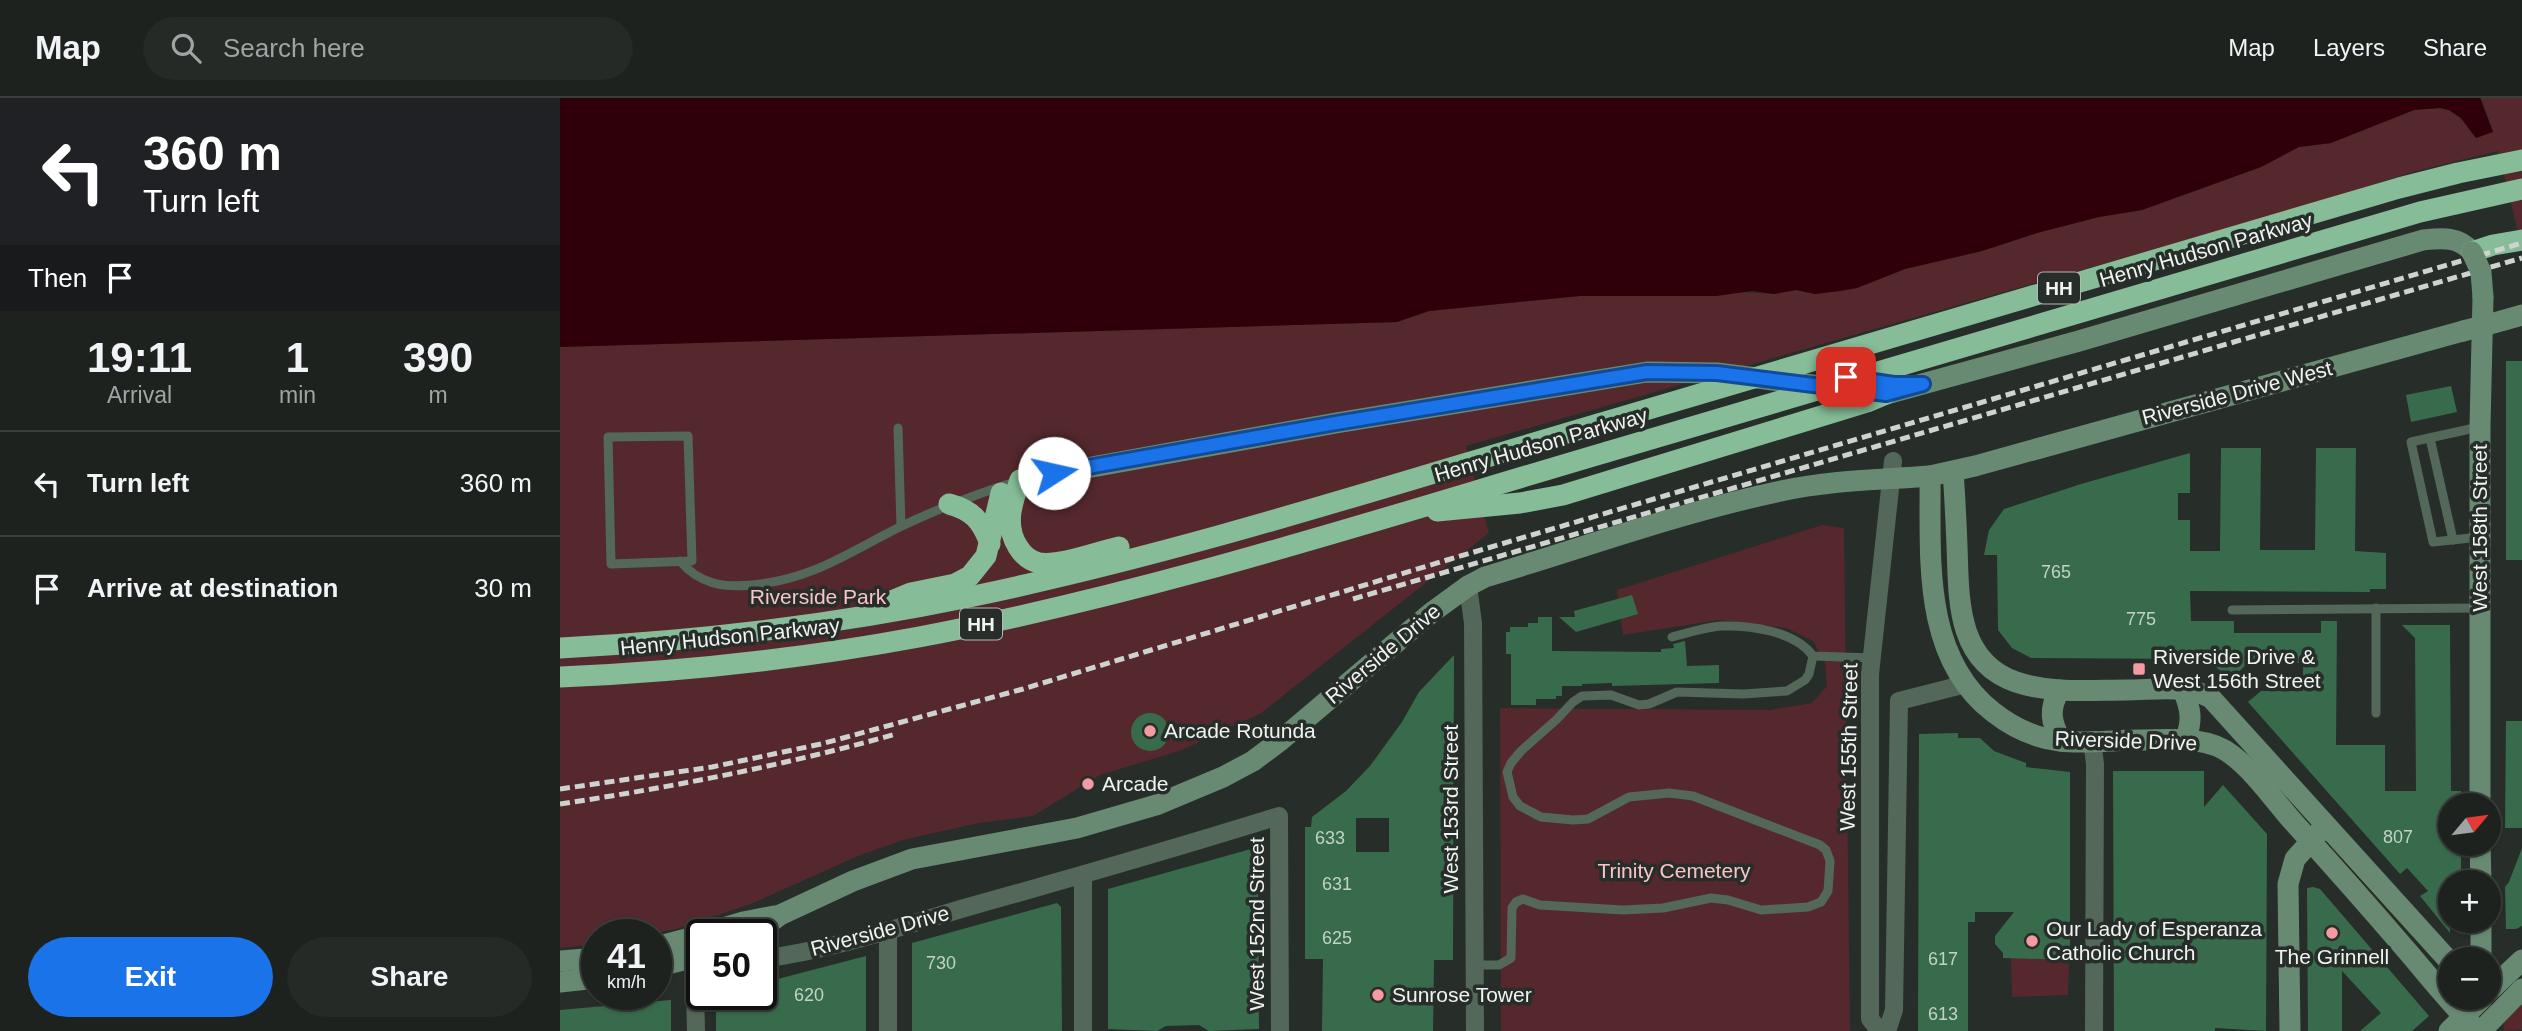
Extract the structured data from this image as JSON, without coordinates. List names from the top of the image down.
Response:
{
  "streets": {
    "highway": ["Henry Hudson Parkway", "HH"],
    "main road": ["Riverside Drive West", "West 158th Street", "Riverside Drive"],
    "street": ["West 155th Street", "West 153rd Street", "West 152nd Street"]
  },
  "crossings": [
    ["Riverside Drive West", "Riverside Drive"],
    ["Riverside Drive", "West 153rd Street"],
    ["Riverside Drive", "West 152nd Street"]
  ],
  "parks": ["Riverside Park", "Trinity Cemetery"],
  "places": {
    "transit": ["Riverside Drive & West 156th Street"],
    "other": [
      "Arcade Rotunda",
      "Arcade",
      "The Grinnell",
      "Our Lady of Esperanza Catholic Church",
      "Sunrose Tower"
    ]
  },
  "house_numbers": [
    "765",
    "775",
    "807",
    "633",
    "631",
    "625",
    "617",
    "730",
    "620",
    "613"
  ],
  "north": "top right",
  "page": {
    "header": "Map",
    "search": "Search here",
    "nav": ["Map", "Layers", "Share"],
    "turn": ["360 m", "Turn left"],
    "then": "Then",
    "eta": [
      "19:11",
      "Arrival",
      "1",
      "min",
      "390",
      "m"
    ],
    "list": [
      {
        "name": "Turn left",
        "value": "360 m"
      },
      {
        "name": "Arrive at destination",
        "value": "30 m"
      }
    ],
    "map_buttons": ["+", "−"],
    "speed": "41 km/h",
    "limit": "50",
    "buttons": ["Exit", "Share"]
  }
}
